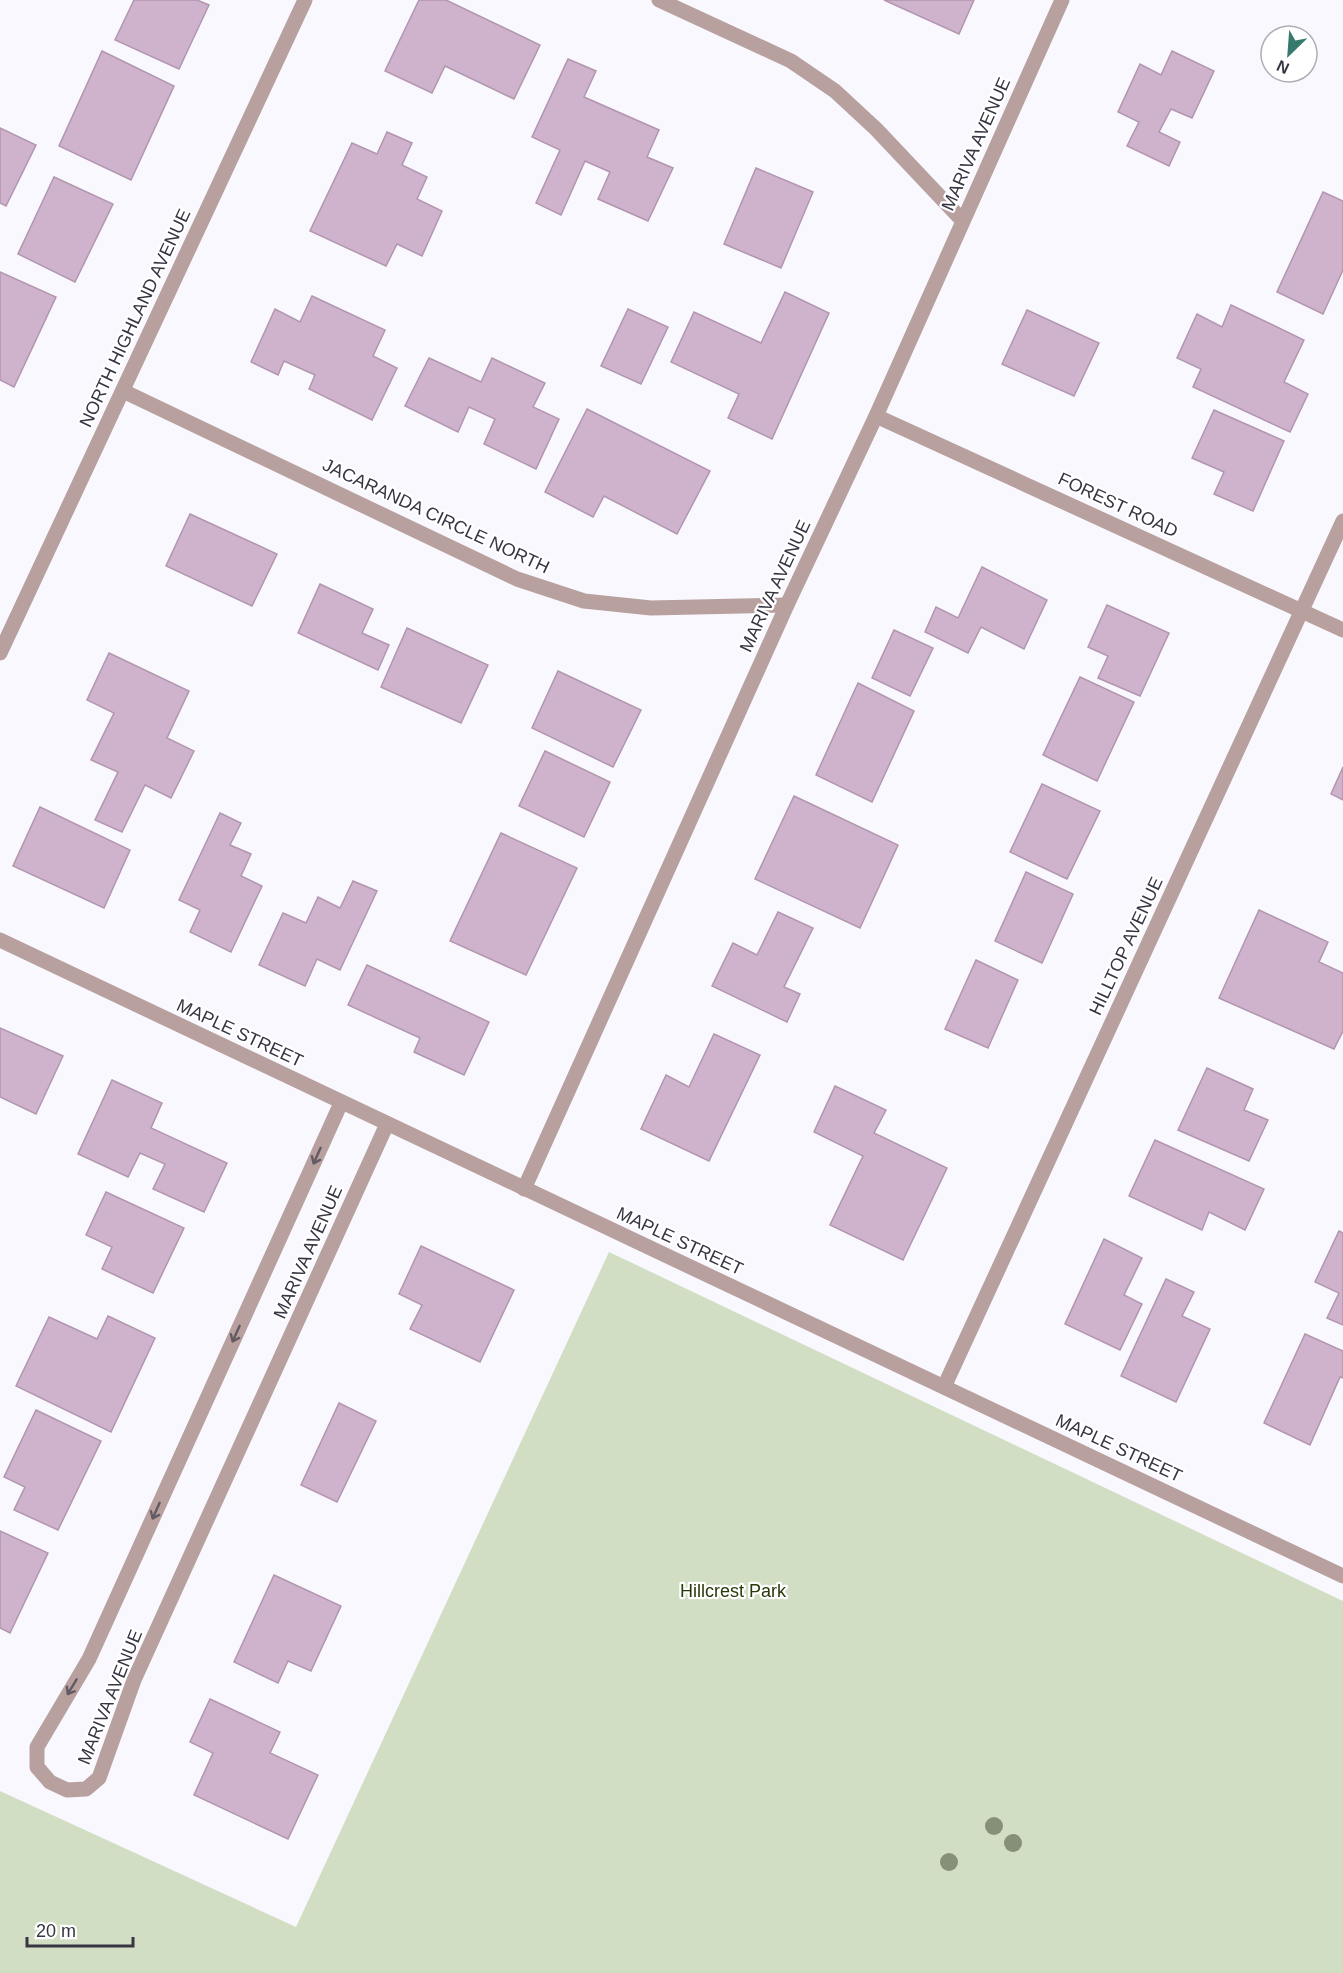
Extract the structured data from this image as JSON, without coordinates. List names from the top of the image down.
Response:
{
  "streets": {
    "street": [
      "MARIVA AVENUE",
      "NORTH HIGHLAND AVENUE",
      "FOREST ROAD",
      "JACARANDA CIRCLE NORTH",
      "HILLTOP AVENUE",
      "MAPLE STREET"
    ]
  },
  "crossings": [
    ["MARIVA AVENUE", "FOREST ROAD"],
    ["MARIVA AVENUE", "JACARANDA CIRCLE NORTH"],
    ["MARIVA AVENUE", "MAPLE STREET"],
    ["NORTH HIGHLAND AVENUE", "JACARANDA CIRCLE NORTH"],
    ["FOREST ROAD", "HILLTOP AVENUE"],
    ["HILLTOP AVENUE", "MAPLE STREET"]
  ],
  "parks": ["Hillcrest Park"],
  "scale_bar": "20 m",
  "north": "bottom left"
}
